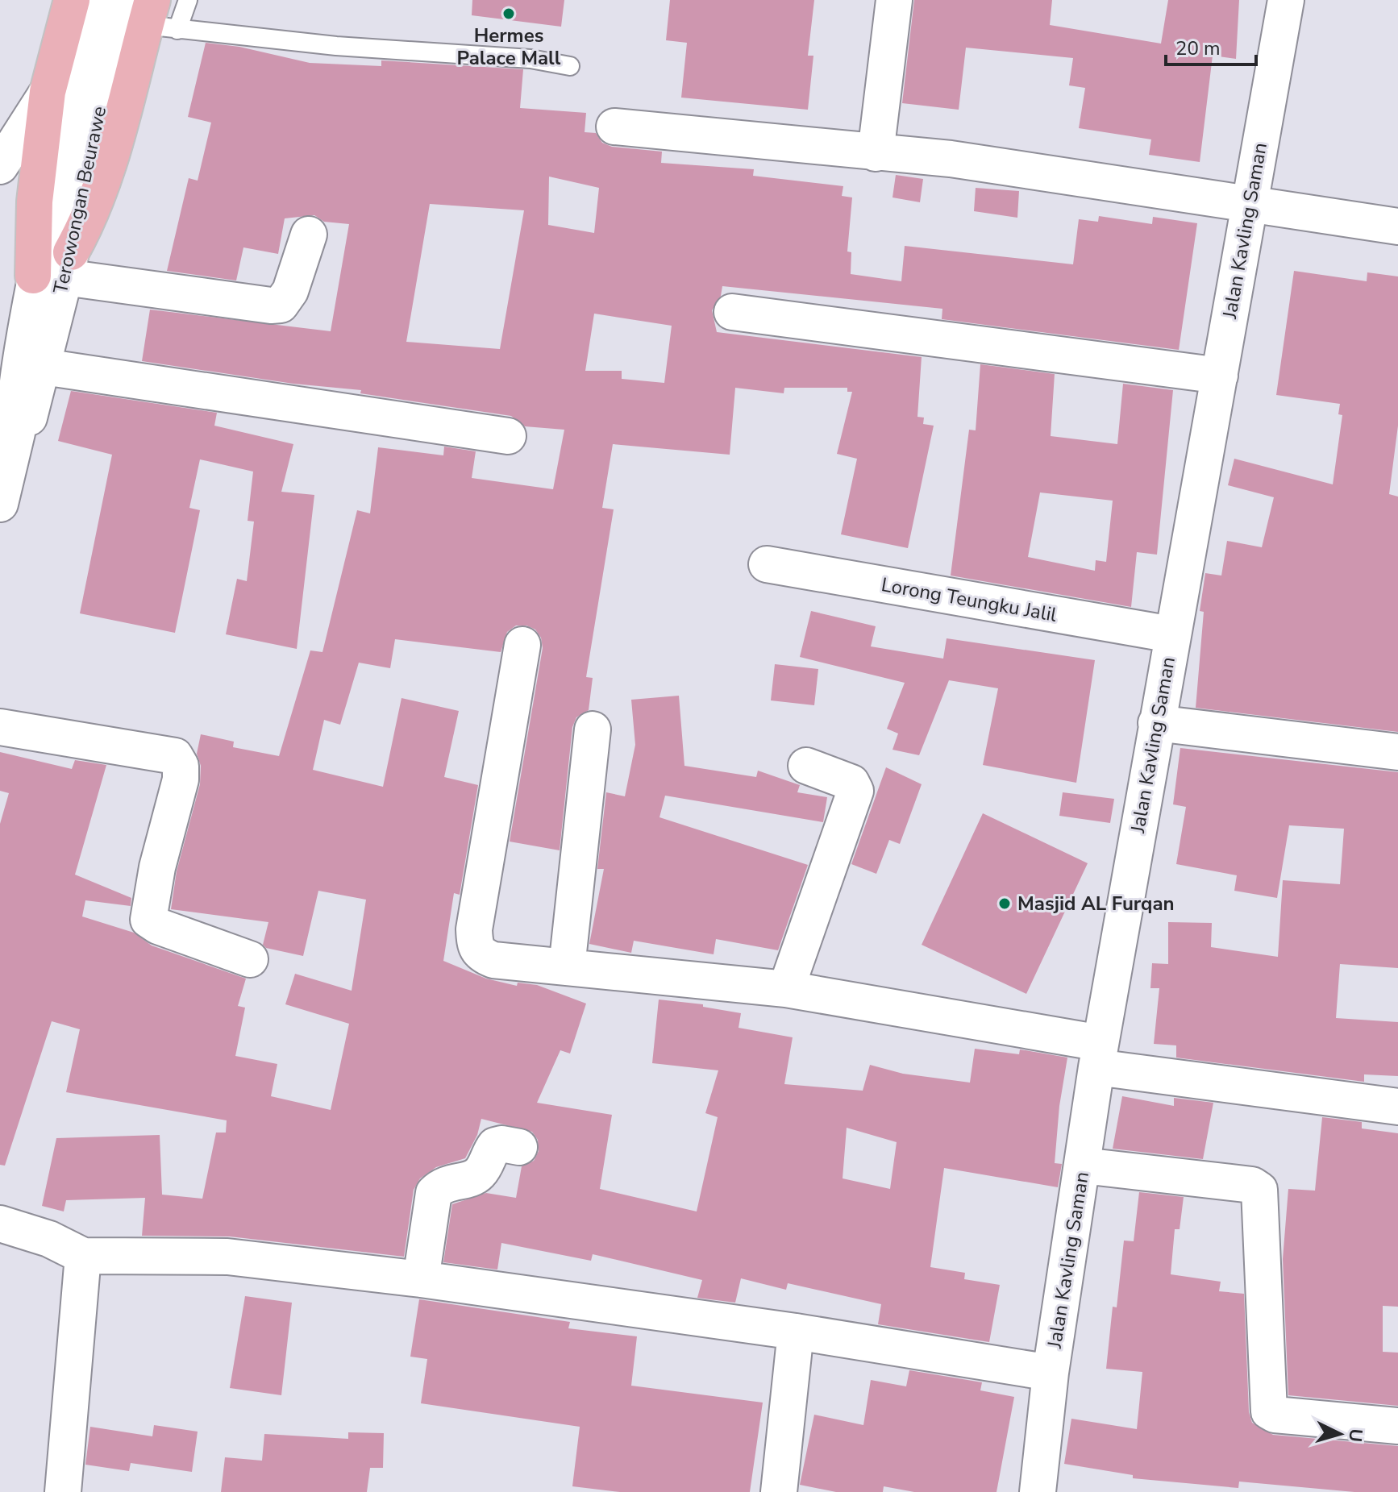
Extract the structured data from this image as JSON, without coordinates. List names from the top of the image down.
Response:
{
  "streets": {
    "street": ["Terowongan Beurawe", "Jalan Kavling Saman", "Lorong Teungku Jalil"]
  },
  "crossings": [
    ["Jalan Kavling Saman", "Lorong Teungku Jalil"]
  ],
  "places": ["Hermes Palace Mall", "Masjid AL Furqan"],
  "scale_bar": "20 m",
  "north": "right"
}
